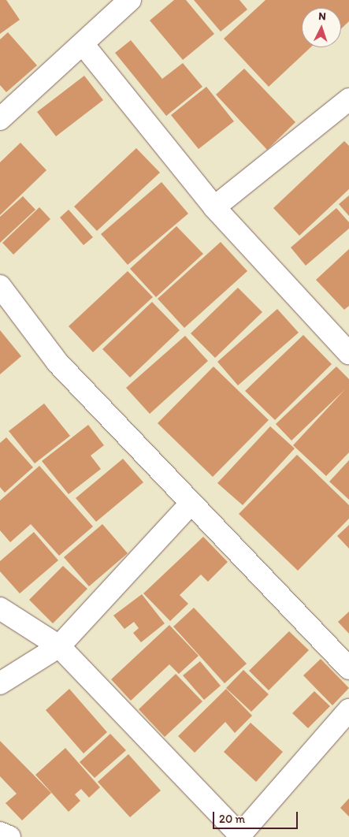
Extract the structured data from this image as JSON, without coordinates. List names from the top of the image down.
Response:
{
  "scale_bar": "20 m",
  "north": "top"
}
